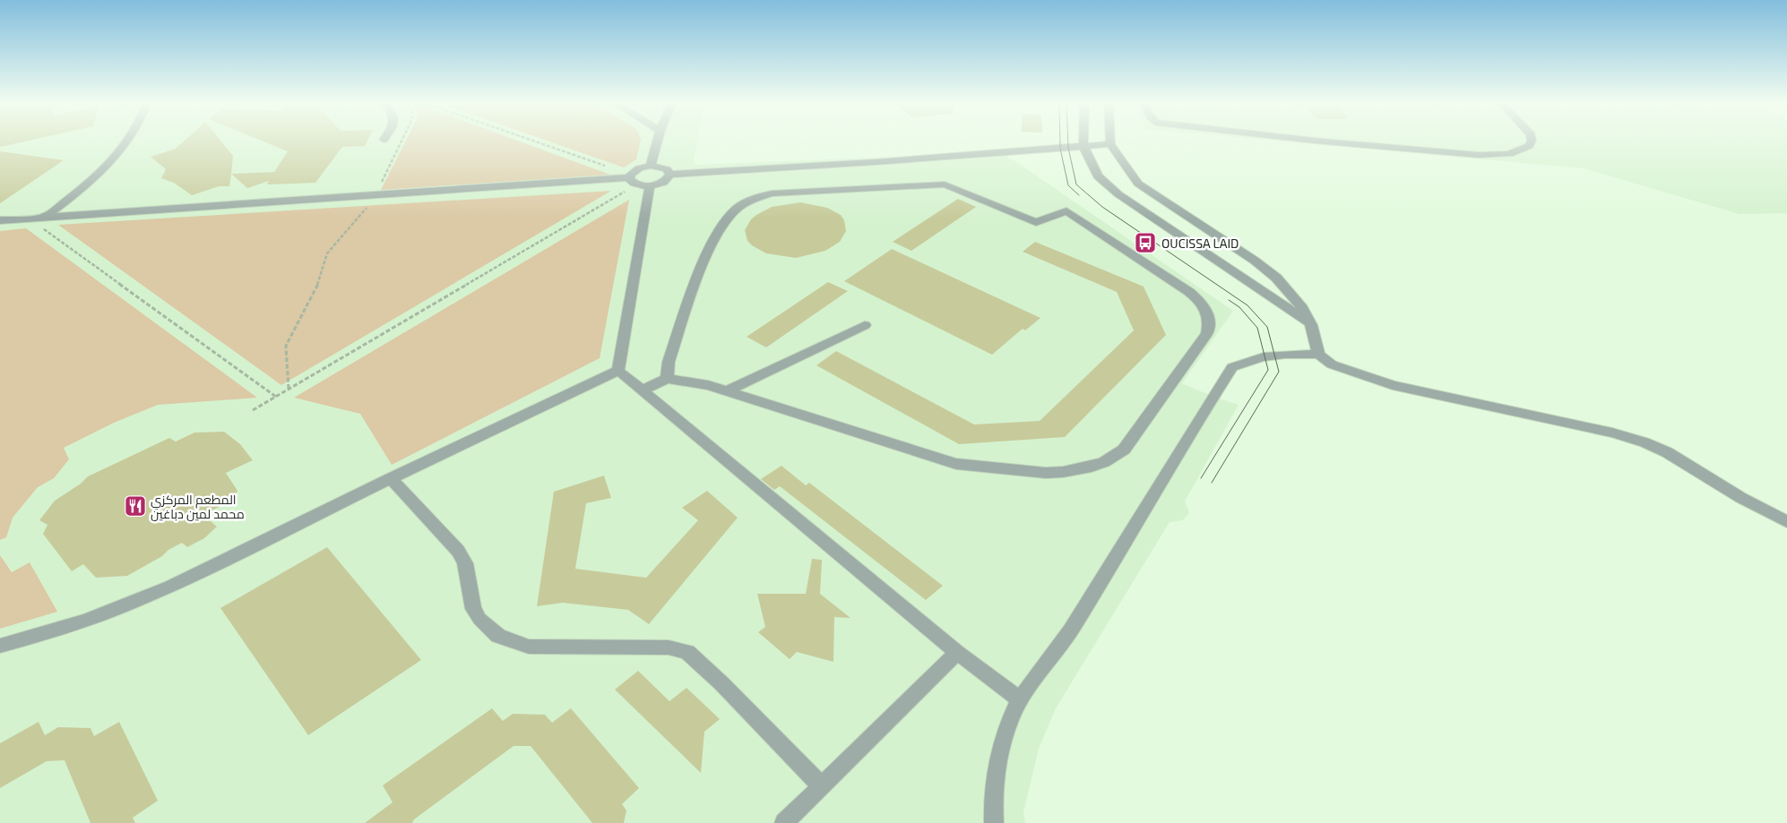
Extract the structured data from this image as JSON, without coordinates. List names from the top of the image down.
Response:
{
  "places": {
    "bus stop": ["OUCISSA LAID"],
    "restaurant": ["المطعم المركزي محمد لمين دباغين"]
  }
}
